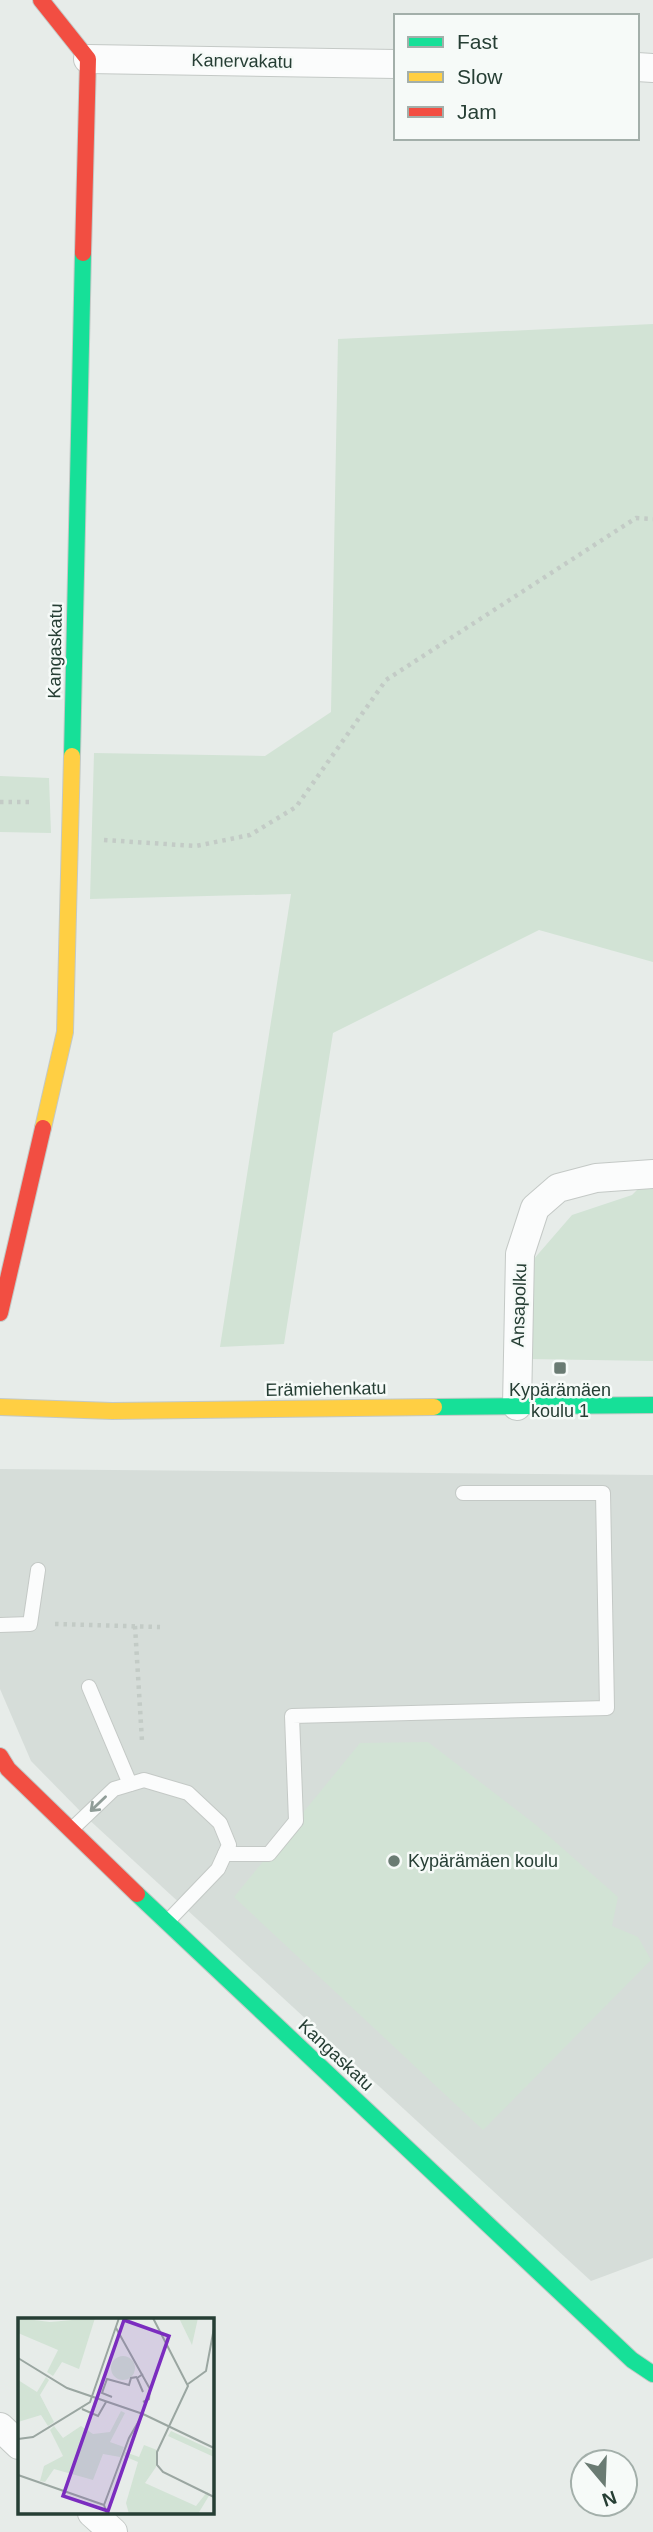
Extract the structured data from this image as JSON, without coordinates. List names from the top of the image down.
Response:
{
  "streets": {
    "street": [
      "Kanervakatu",
      "Kangaskatu",
      "Ansapolku",
      "Erämiehenkatu"
    ]
  },
  "crossings": [
    ["Kanervakatu", "Kangaskatu"],
    ["Ansapolku", "Erämiehenkatu"]
  ],
  "places": {
    "transit": ["Kypärämäen koulu 1"],
    "other": ["Kypärämäen koulu"]
  },
  "legend": ["Fast", "Slow", "Jam"],
  "north": "bottom"
}
